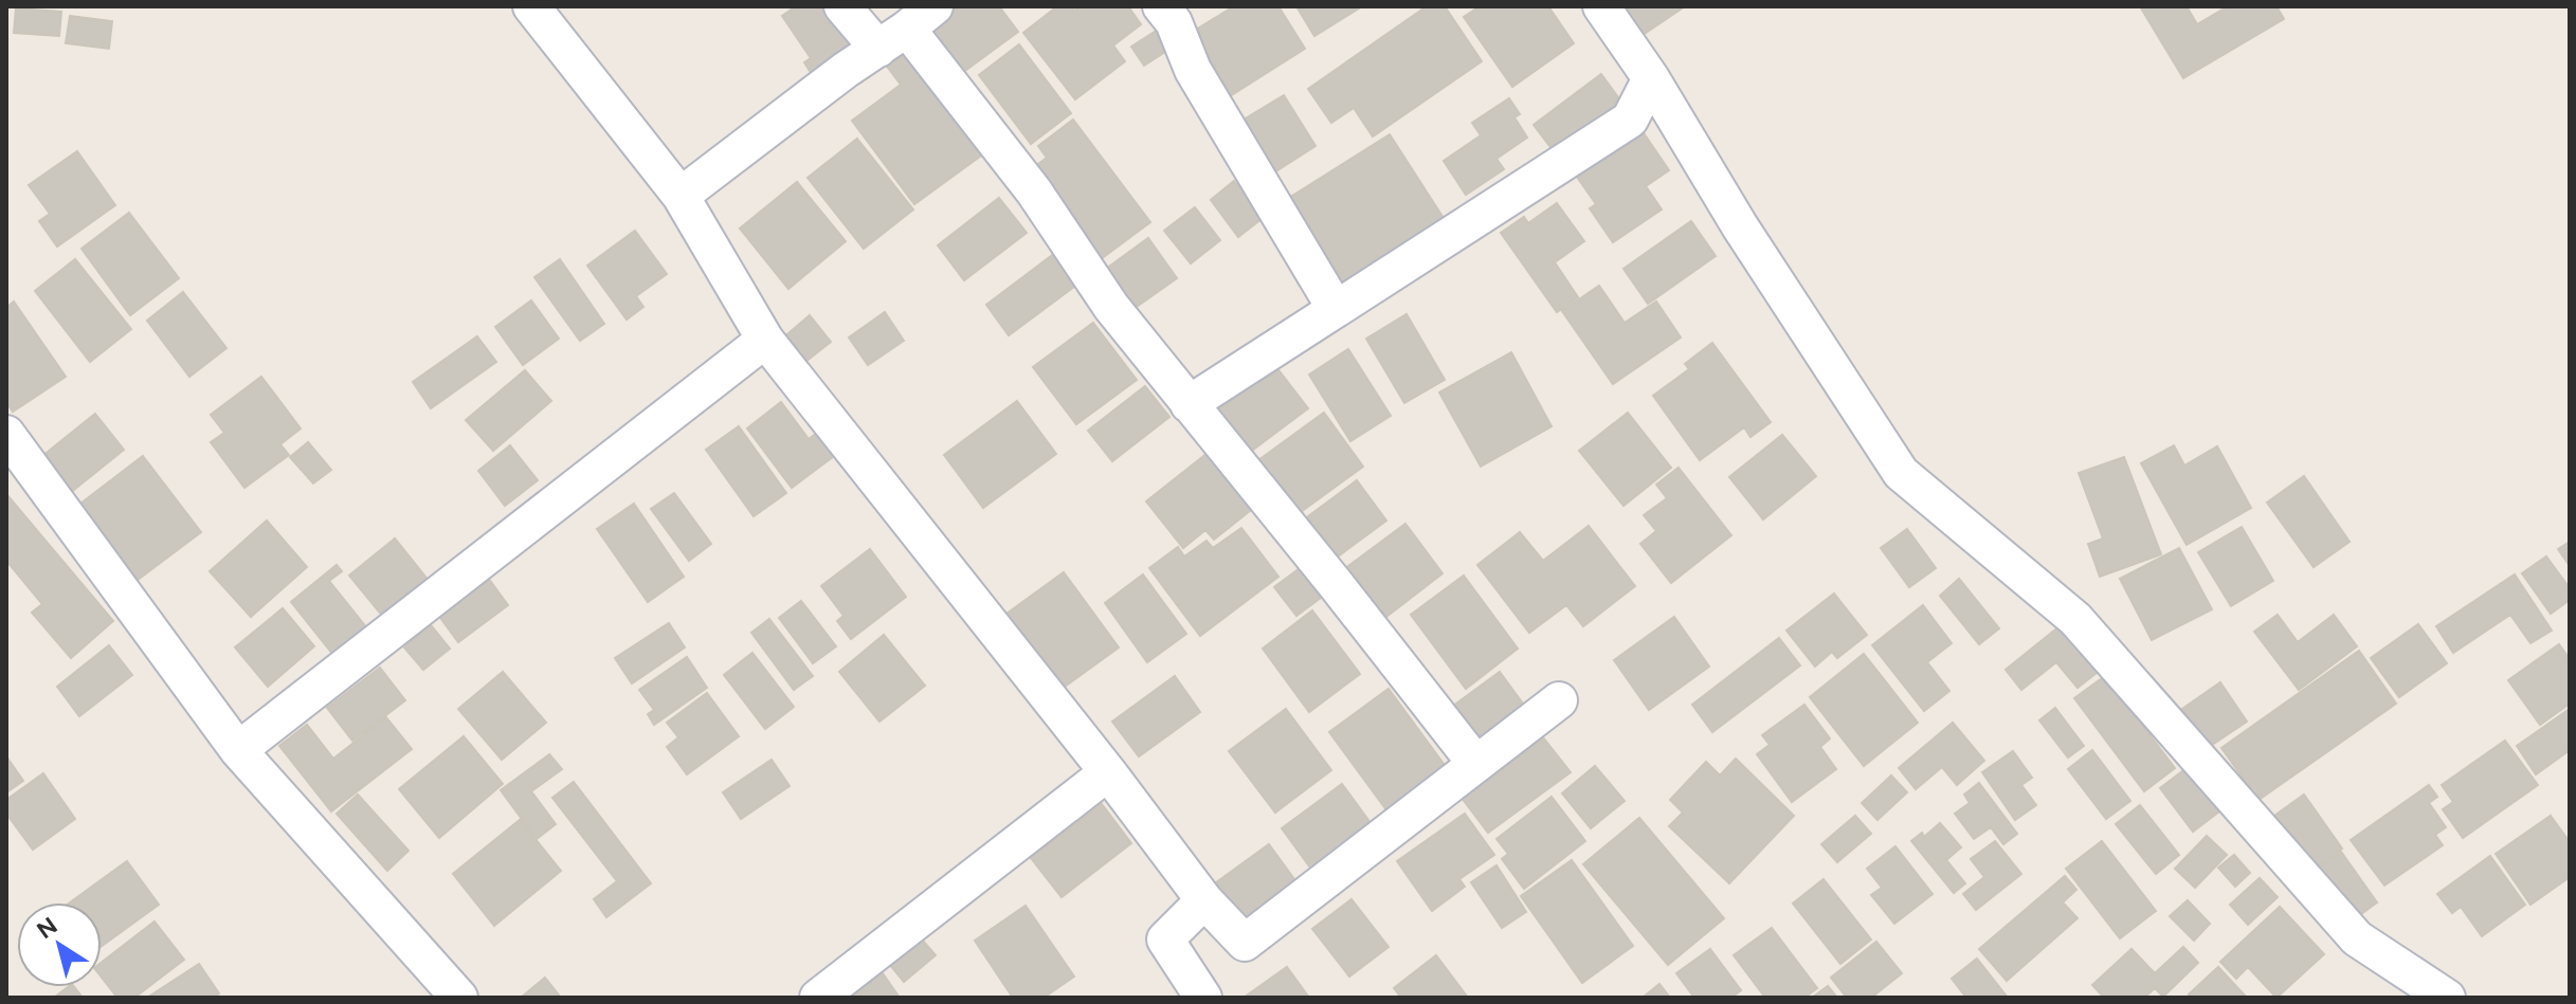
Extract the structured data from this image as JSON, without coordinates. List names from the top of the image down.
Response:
{
  "north": "top left"
}
